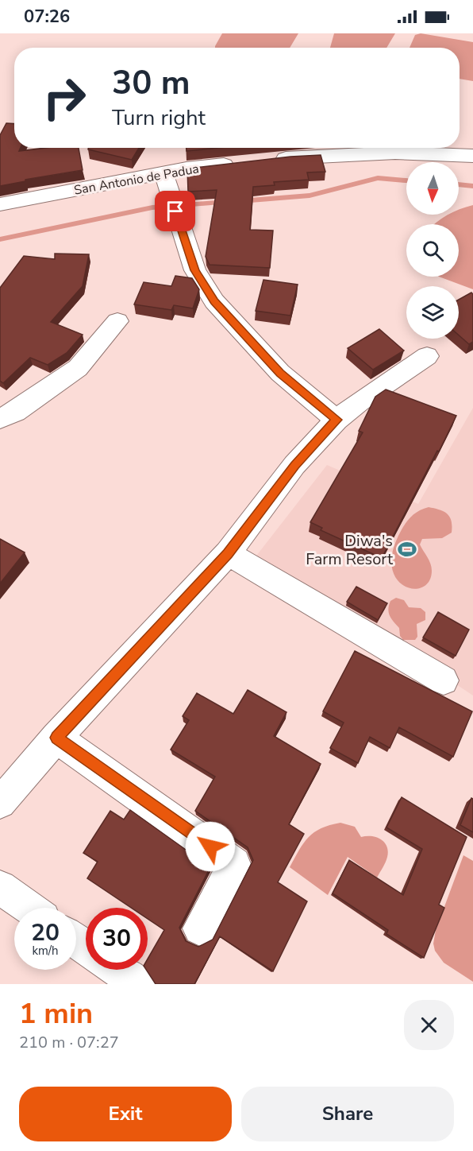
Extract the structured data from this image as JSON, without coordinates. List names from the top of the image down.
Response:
{
  "streets": {
    "street": ["San Antonio de Padua"]
  },
  "places": {
    "sports": ["Diwa's Farm Resort"]
  },
  "north": "bottom",
  "page": {
    "status": "07:26",
    "turn": ["30 m", "Turn right"],
    "speed": "20 km/h",
    "limit": "30",
    "heading": ["1 min", "210 m · 07:27"],
    "buttons": ["Exit", "Share"]
  }
}
